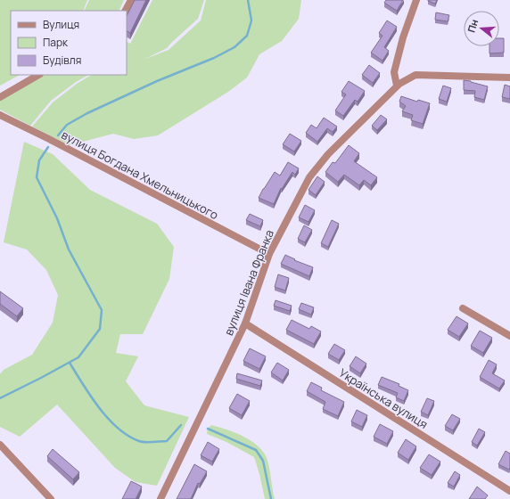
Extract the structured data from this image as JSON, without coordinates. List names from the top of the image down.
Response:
{
  "streets": {
    "street": ["вулиця Богдана Хмельницького", "вулиця Івана Франка", "Українська вулиця"]
  },
  "crossings": [
    ["вулиця Богдана Хмельницького", "вулиця Івана Франка"],
    ["вулиця Івана Франка", "Українська вулиця"]
  ],
  "legend": ["Вулиця", "Парк", "Будівля"],
  "north": "left"
}
